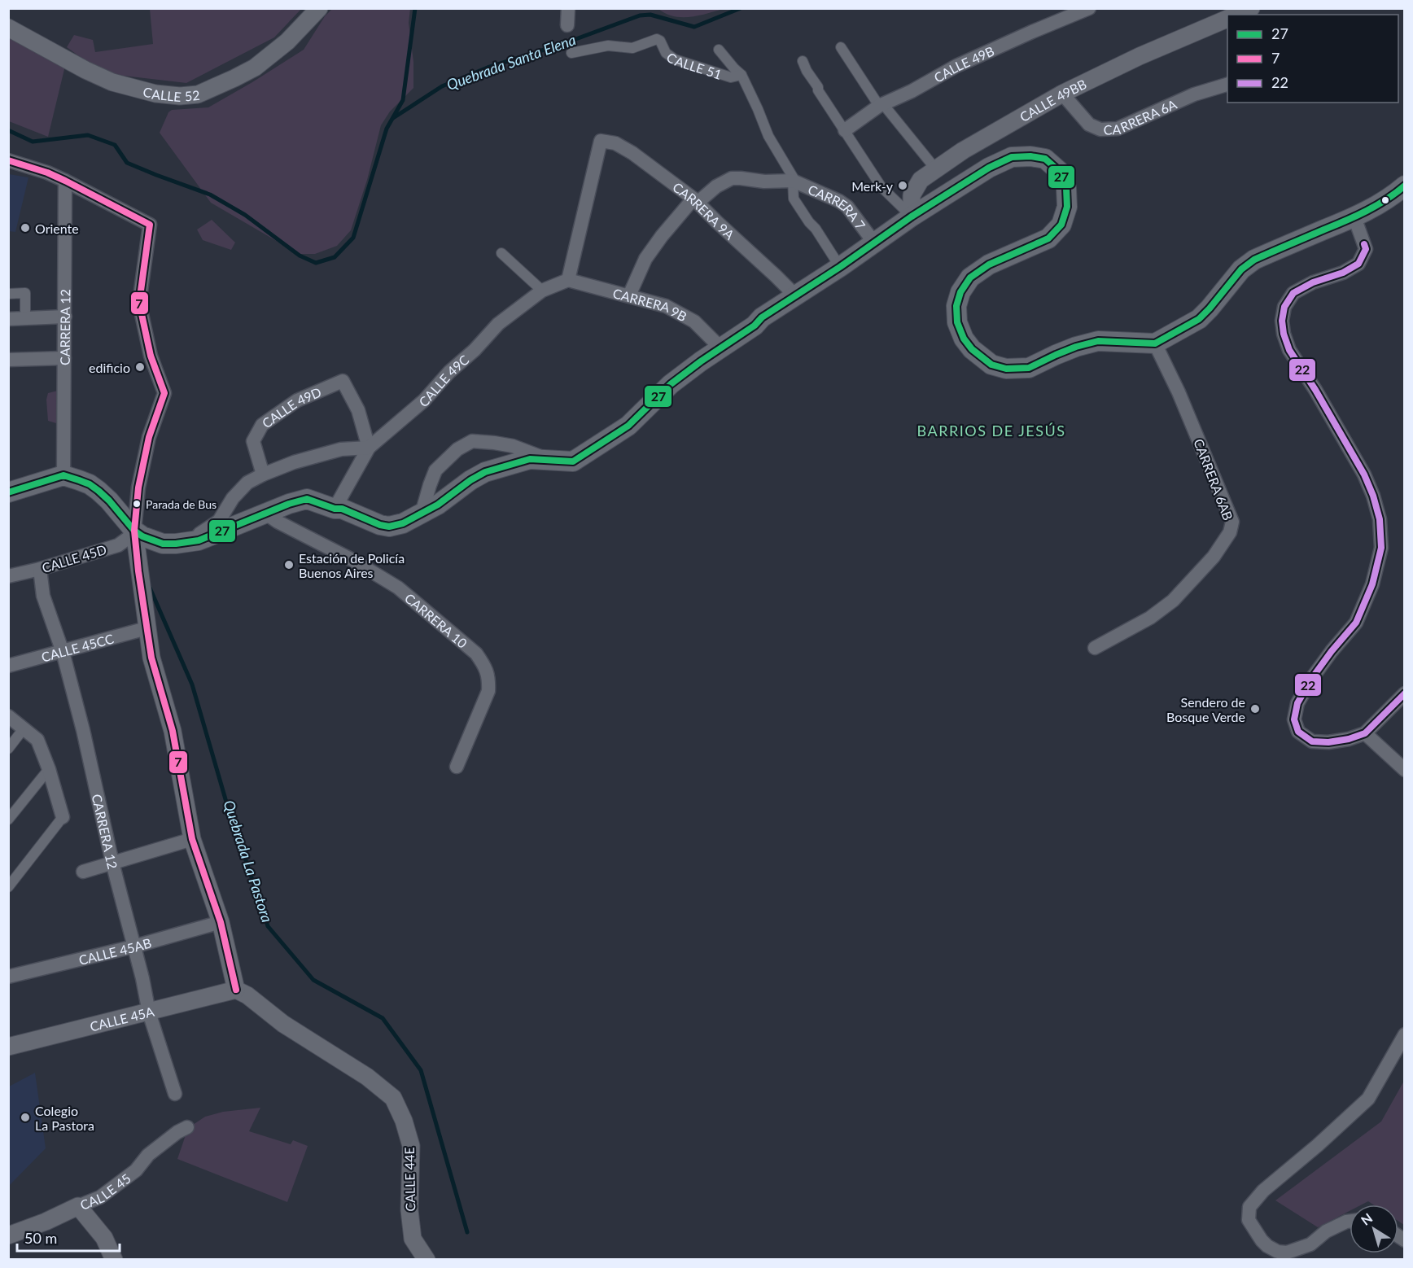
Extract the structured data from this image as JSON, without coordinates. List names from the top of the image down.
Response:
{
  "streets": {
    "street": [
      "CALLE 51",
      "CALLE 49B",
      "CALLE 52",
      "CALLE 49BB",
      "CARRERA 6A",
      "CARRERA 7",
      "CARRERA 9A",
      "CARRERA 9B",
      "CARRERA 12",
      "CALLE 49C",
      "CALLE 49D",
      "CARRERA 6AB",
      "CALLE 45D",
      "CARRERA 10",
      "CALLE 45CC",
      "CALLE 45AB",
      "CALLE 45A",
      "CALLE 44E",
      "CALLE 45"
    ]
  },
  "crossings": [
    ["CALLE 49BB", "CARRERA 6A"],
    ["CARRERA 9A", "CARRERA 9B"],
    ["CARRERA 9A", "CALLE 49C"],
    ["CARRERA 9B", "CALLE 49C"],
    ["CARRERA 12", "CALLE 45D"],
    ["CARRERA 12", "CALLE 45CC"],
    ["CARRERA 12", "CALLE 45AB"],
    ["CARRERA 12", "CALLE 45A"],
    ["CALLE 49C", "CALLE 49D"],
    ["CALLE 45A", "CALLE 44E"]
  ],
  "districts": ["BARRIOS DE JESÚS"],
  "water": ["Quebrada Santa Elena", "Quebrada La Pastora"],
  "places": [
    "Merk-y",
    "Oriente",
    "edificio",
    "Parada de Bus",
    "Estación de Policía Buenos Aires",
    "Sendero de Bosque Verde",
    "Colegio La Pastora"
  ],
  "lines": ["transit line 27", "transit line 7", "transit line 22"],
  "legend": ["27", "7", "22"],
  "scale_bar": "50 m",
  "north": "top left"
}
